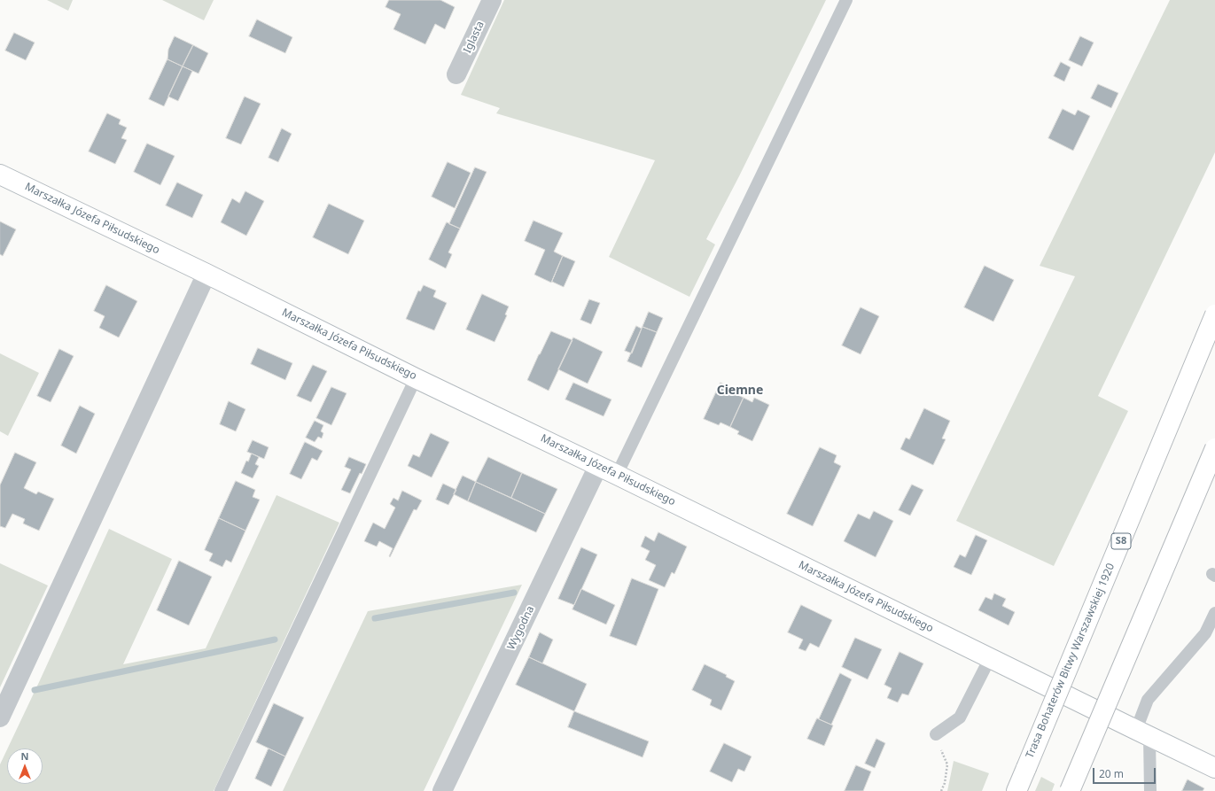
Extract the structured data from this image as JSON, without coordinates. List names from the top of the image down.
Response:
{
  "streets": {
    "main road": ["Marszałka Józefa Piłsudskiego", "S8", "Trasa Bohaterów Bitwy Warszawskiej 1920"],
    "street": ["Iglasta", "Wygodna"]
  },
  "crossings": [
    ["Marszałka Józefa Piłsudskiego", "Wygodna"]
  ],
  "districts": ["Ciemne"],
  "scale_bar": "20 m",
  "north": "top"
}
